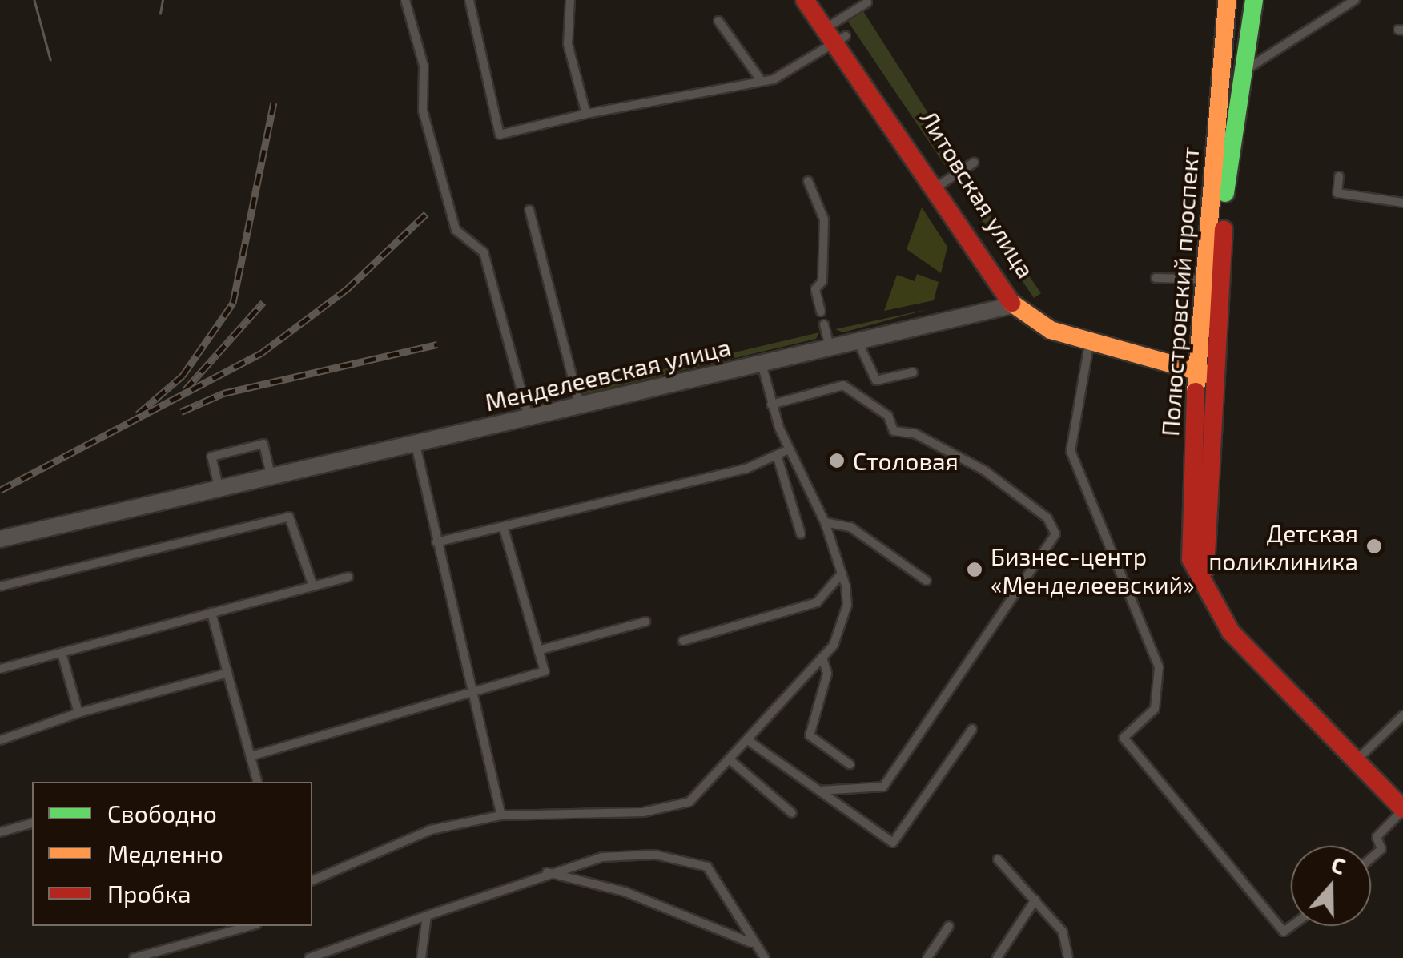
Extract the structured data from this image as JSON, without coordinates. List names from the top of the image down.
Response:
{
  "streets": {
    "main road": ["Литовская улица", "Полюстровский проспект"],
    "street": ["Менделеевская улица"]
  },
  "crossings": [
    ["Литовская улица", "Менделеевская улица"]
  ],
  "places": ["Столовая", "Детская поликлиника", "Бизнес-центр «Менделеевский»"],
  "legend": ["Свободно", "Медленно", "Пробка"],
  "north": "top"
}
